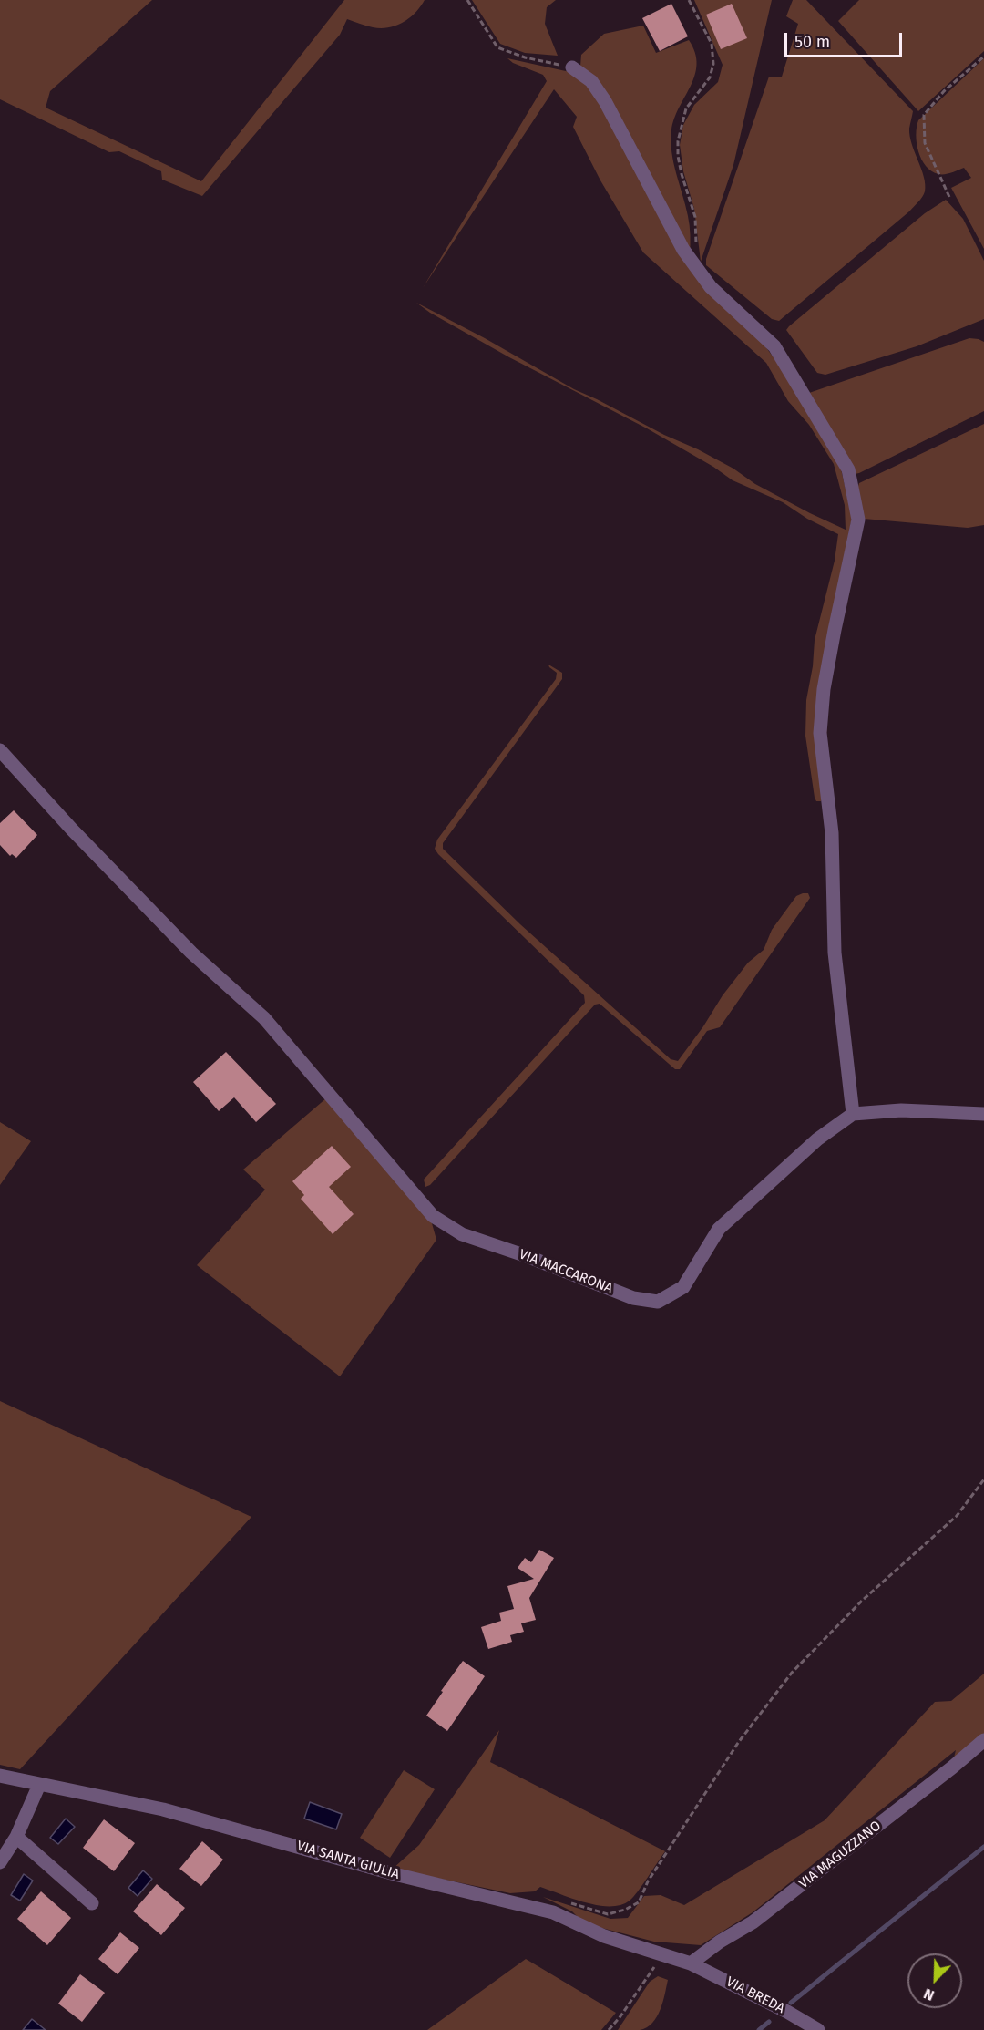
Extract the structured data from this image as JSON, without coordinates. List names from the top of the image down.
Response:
{
  "streets": {
    "street": [
      "VIA MACCARONA",
      "VIA MAGUZZANO",
      "VIA SANTA GIULIA",
      "VIA BREDA"
    ]
  },
  "crossings": [
    ["VIA MAGUZZANO", "VIA SANTA GIULIA"],
    ["VIA MAGUZZANO", "VIA BREDA"],
    ["VIA SANTA GIULIA", "VIA BREDA"]
  ],
  "scale_bar": "50 m",
  "north": "bottom left"
}
